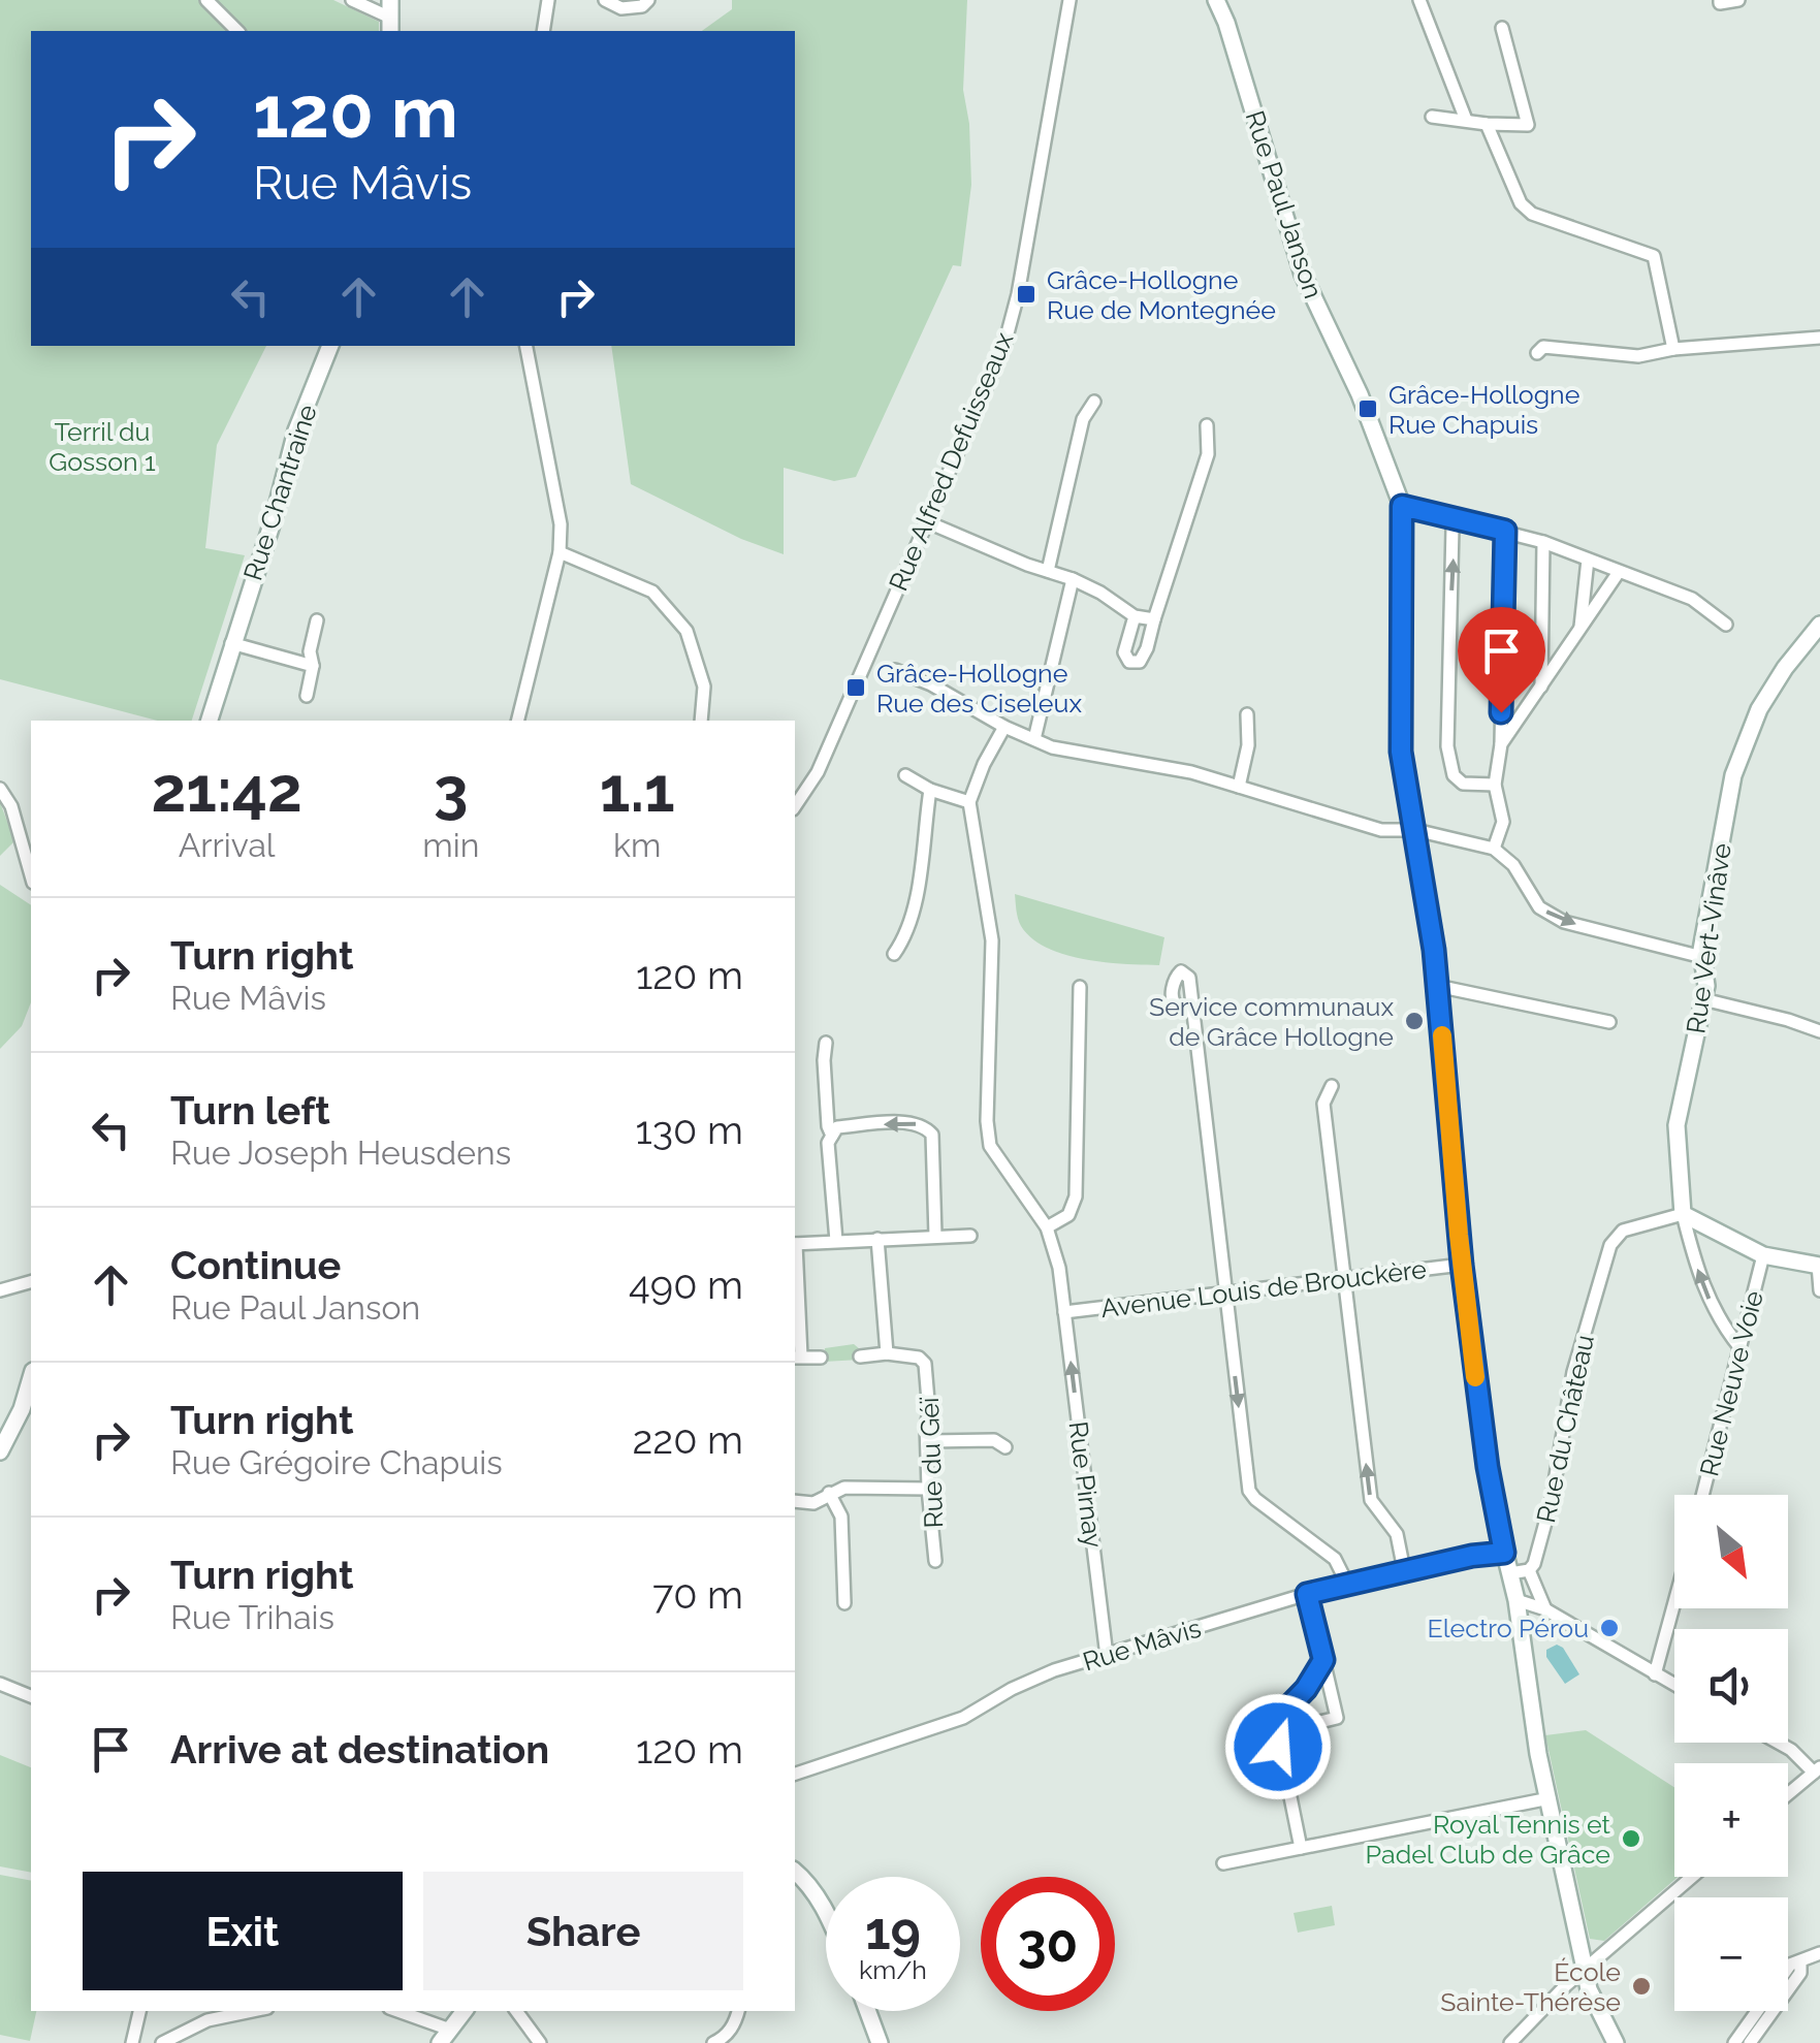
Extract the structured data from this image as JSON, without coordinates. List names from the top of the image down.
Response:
{
  "streets": {
    "street": [
      "Rue Paul Janson",
      "Rue Alfred Defuisseaux",
      "Rue Chantraine",
      "Rue Vert-Vinâve",
      "Avenue Louis de Brouckère",
      "Rue Neuve Voie",
      "Rue du Château",
      "Rue du Géï",
      "Rue Pirnay",
      "Rue Mâvis"
    ]
  },
  "crossings": [
    ["Rue Paul Janson", "Avenue Louis de Brouckère"],
    ["Rue Paul Janson", "Rue Mâvis"],
    ["Rue Vert-Vinâve", "Rue du Château"],
    ["Avenue Louis de Brouckère", "Rue Pirnay"],
    ["Rue Pirnay", "Rue Mâvis"]
  ],
  "one_way": ["Rue Pirnay"],
  "parks": ["Terril du Gosson 1"],
  "places": {
    "transit": ["Grâce-Hollogne Rue de Montegnée", "Grâce-Hollogne Rue Chapuis", "Grâce-Hollogne Rue des Ciseleux"],
    "other": [
      "Service communaux de Grâce Hollogne",
      "Electro Pérou",
      "Royal Tennis et Padel Club de Grâce",
      "École Sainte-Thérèse"
    ]
  },
  "north": "bottom right",
  "page": {
    "turn": ["120 m", "Rue Mâvis"],
    "eta": [
      "21:42",
      "Arrival",
      "3",
      "min",
      "1.1",
      "km"
    ],
    "list": [
      {
        "name": "Turn right",
        "note": "Rue Mâvis",
        "value": "120 m"
      },
      {
        "name": "Turn left",
        "note": "Rue Joseph Heusdens",
        "value": "130 m"
      },
      {
        "name": "Continue",
        "note": "Rue Paul Janson",
        "value": "490 m"
      },
      {
        "name": "Turn right",
        "note": "Rue Grégoire Chapuis",
        "value": "220 m"
      },
      {
        "name": "Turn right",
        "note": "Rue Trihais",
        "value": "70 m"
      },
      {
        "name": "Arrive at destination",
        "value": "120 m"
      }
    ],
    "map_buttons": ["+", "−"],
    "buttons": ["Exit", "Share"],
    "speed": "19 km/h",
    "limit": "30"
  }
}
